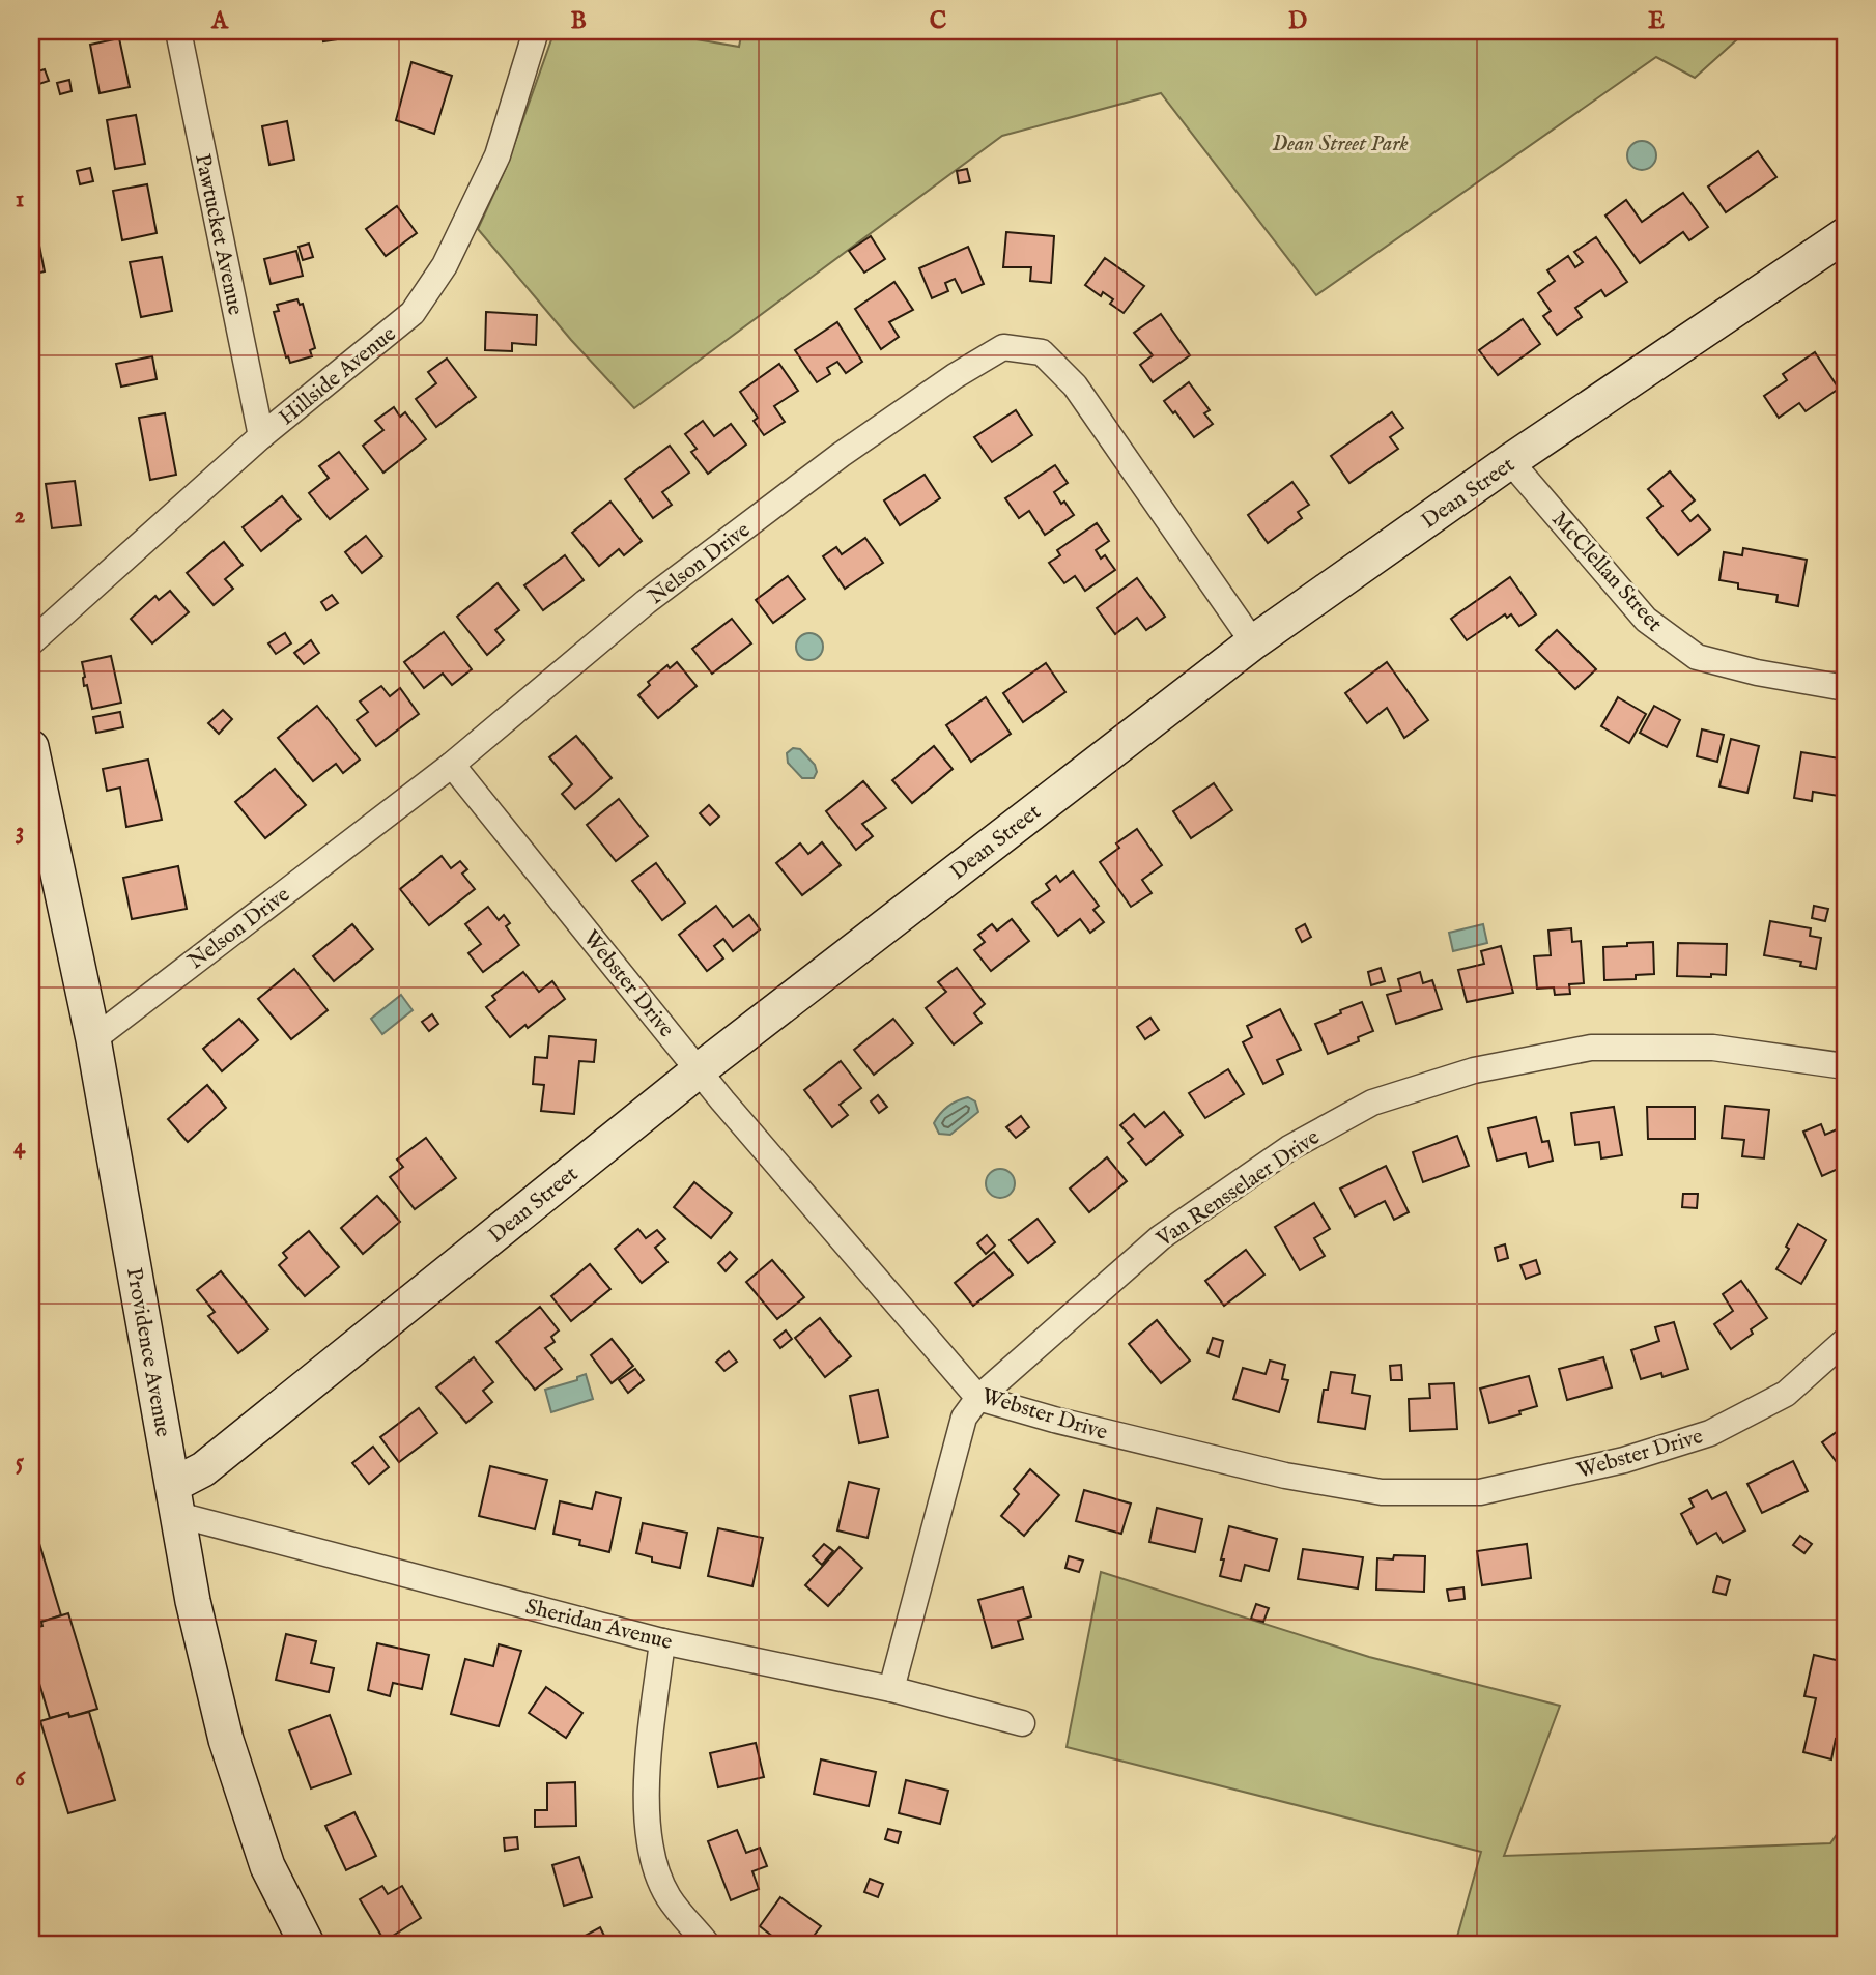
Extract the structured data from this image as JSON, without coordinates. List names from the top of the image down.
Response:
{
  "streets": {
    "street": [
      "Pawtucket Avenue",
      "Hillside Avenue",
      "Dean Street",
      "Nelson Drive",
      "McClellan Street",
      "Webster Drive",
      "Van Rensselaer Drive",
      "Providence Avenue",
      "Sheridan Avenue"
    ]
  },
  "crossings": [
    ["Pawtucket Avenue", "Hillside Avenue"],
    ["Dean Street", "Nelson Drive"],
    ["Dean Street", "McClellan Street"],
    ["Dean Street", "Webster Drive"],
    ["Dean Street", "Providence Avenue"],
    ["Dean Street", "Sheridan Avenue"],
    ["Nelson Drive", "Webster Drive"],
    ["Nelson Drive", "Providence Avenue"],
    ["Webster Drive", "Van Rensselaer Drive"],
    ["Van Rensselaer Drive", "Sheridan Avenue"],
    ["Providence Avenue", "Sheridan Avenue"]
  ],
  "parks": ["Dean Street Park"],
  "grid": {
    "columns": [
      "A",
      "B",
      "C",
      "D",
      "E"
    ],
    "rows": [
      "1",
      "2",
      "3",
      "4",
      "5",
      "6"
    ]
  }
}
